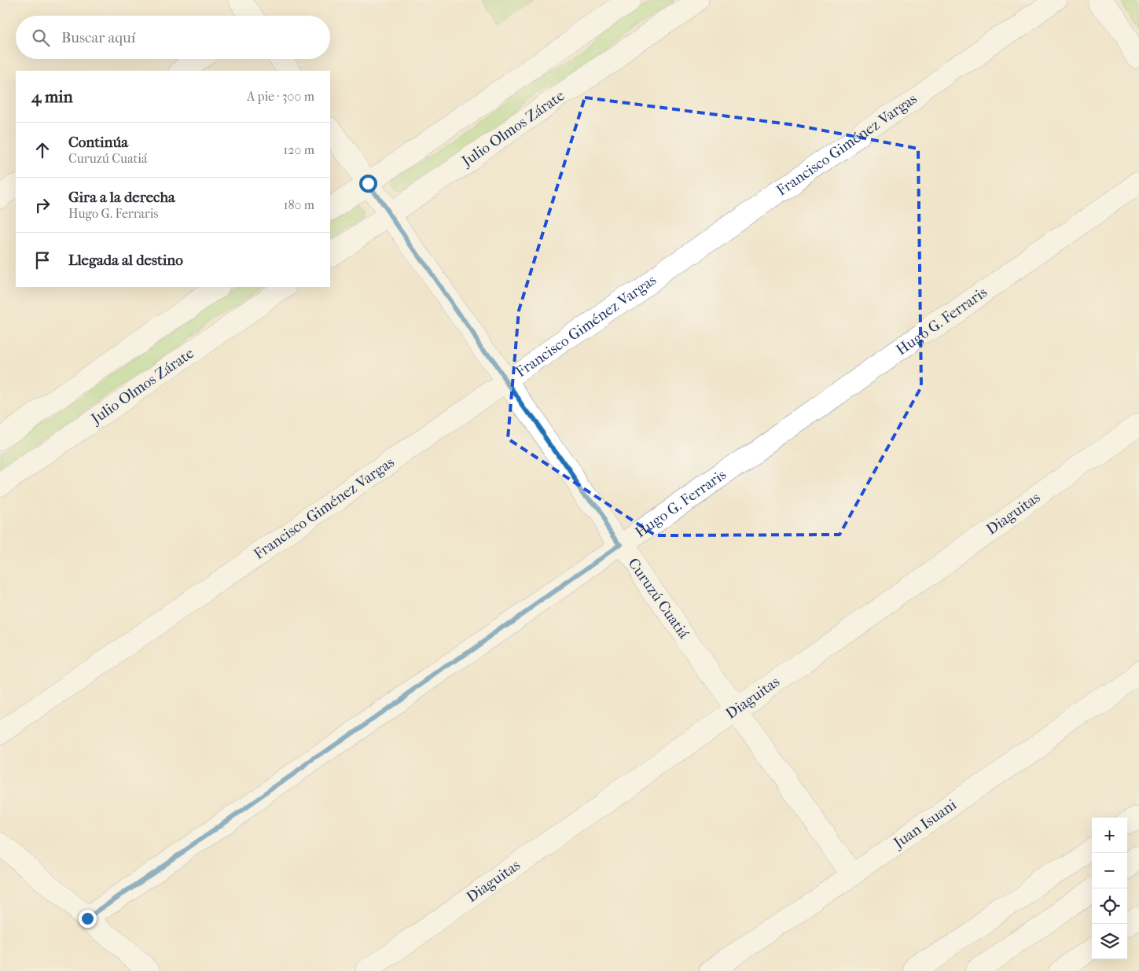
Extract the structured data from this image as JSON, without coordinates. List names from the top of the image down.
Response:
{
  "streets": {
    "main road": [
      "Julio Olmos Zárate",
      "Francisco Giménez Vargas",
      "Hugo G. Ferraris",
      "Diaguitas",
      "Curuzú Cuatiá",
      "Juan Isuani"
    ]
  },
  "crossings": [
    ["Julio Olmos Zárate", "Curuzú Cuatiá"],
    ["Francisco Giménez Vargas", "Curuzú Cuatiá"],
    ["Hugo G. Ferraris", "Curuzú Cuatiá"],
    ["Diaguitas", "Curuzú Cuatiá"],
    ["Curuzú Cuatiá", "Juan Isuani"]
  ],
  "page": {
    "search": "Buscar aquí",
    "heading": ["4 min", "A pie · 300 m"],
    "list": [
      ["Continúa", "Curuzú Cuatiá", "120 m"],
      ["Gira a la derecha", "Hugo G. Ferraris", "180 m"],
      "Llegada al destino"
    ],
    "map_buttons": ["+", "−"]
  }
}
